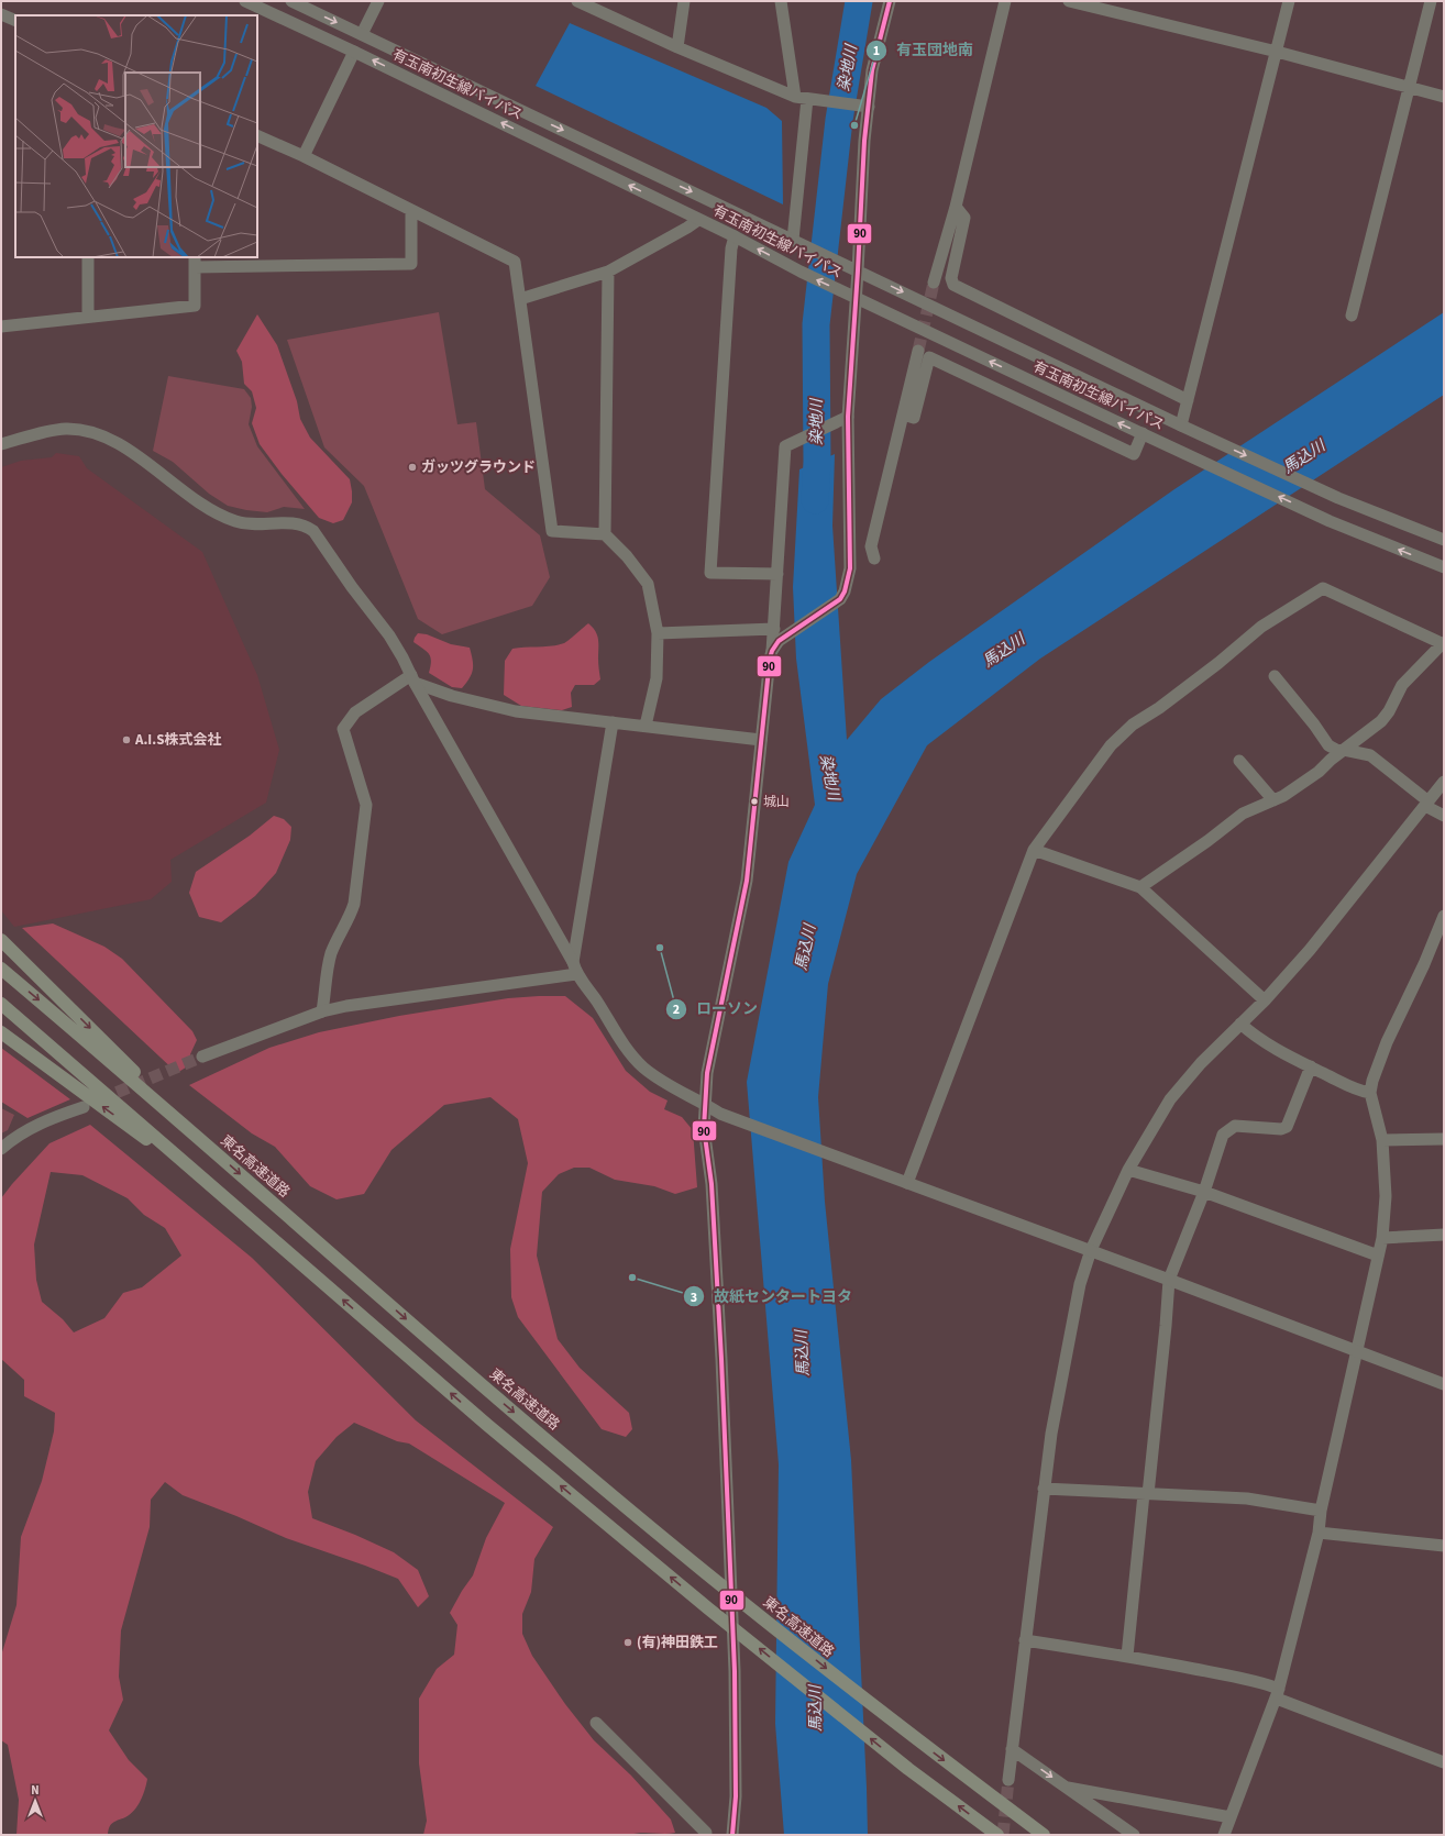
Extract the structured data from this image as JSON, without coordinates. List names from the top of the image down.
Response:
{
  "streets": {
    "highway": ["東名高速道路"],
    "street": ["有玉南初生線バイパス"]
  },
  "water": ["染地川", "馬込川"],
  "places": [
    "有玉団地南",
    "ガッツグラウンド",
    "A.I.S株式会社",
    "城山",
    "ローソン",
    "故紙センタートヨタ",
    "(有)神田鉄工"
  ],
  "lines": ["transit line 90"],
  "north": "top"
}
